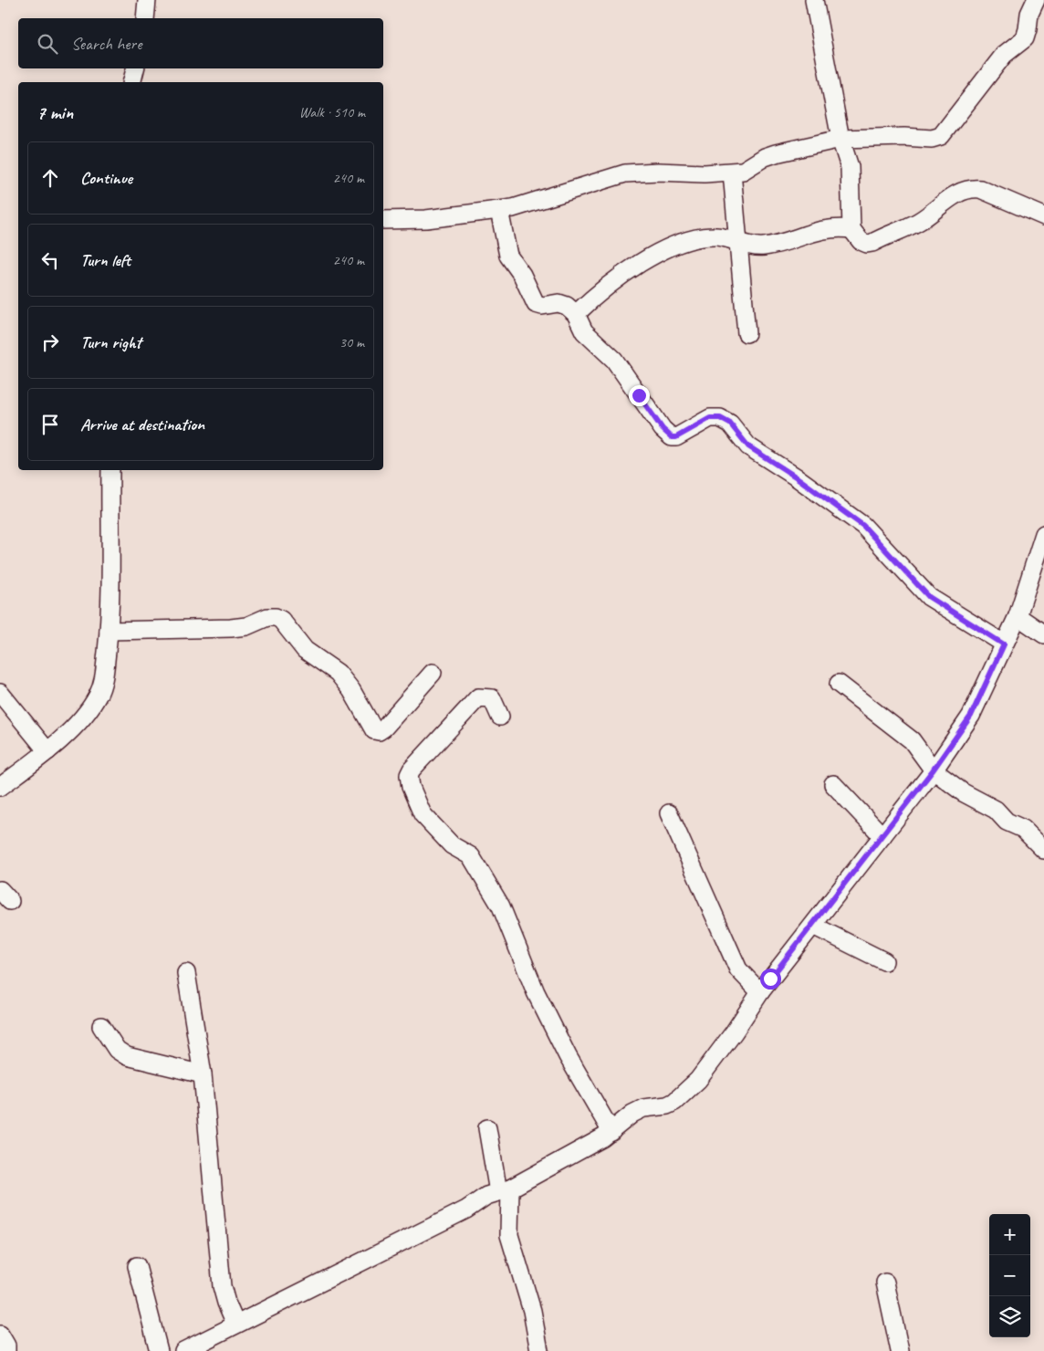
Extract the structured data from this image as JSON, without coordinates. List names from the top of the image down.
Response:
{
  "page": {
    "search": "Search here",
    "heading": ["7 min", "Walk · 510 m"],
    "list": [
      ["Continue", "240 m"],
      ["Turn left", "240 m"],
      ["Turn right", "30 m"],
      "Arrive at destination"
    ],
    "map_buttons": ["+", "−"]
  }
}
